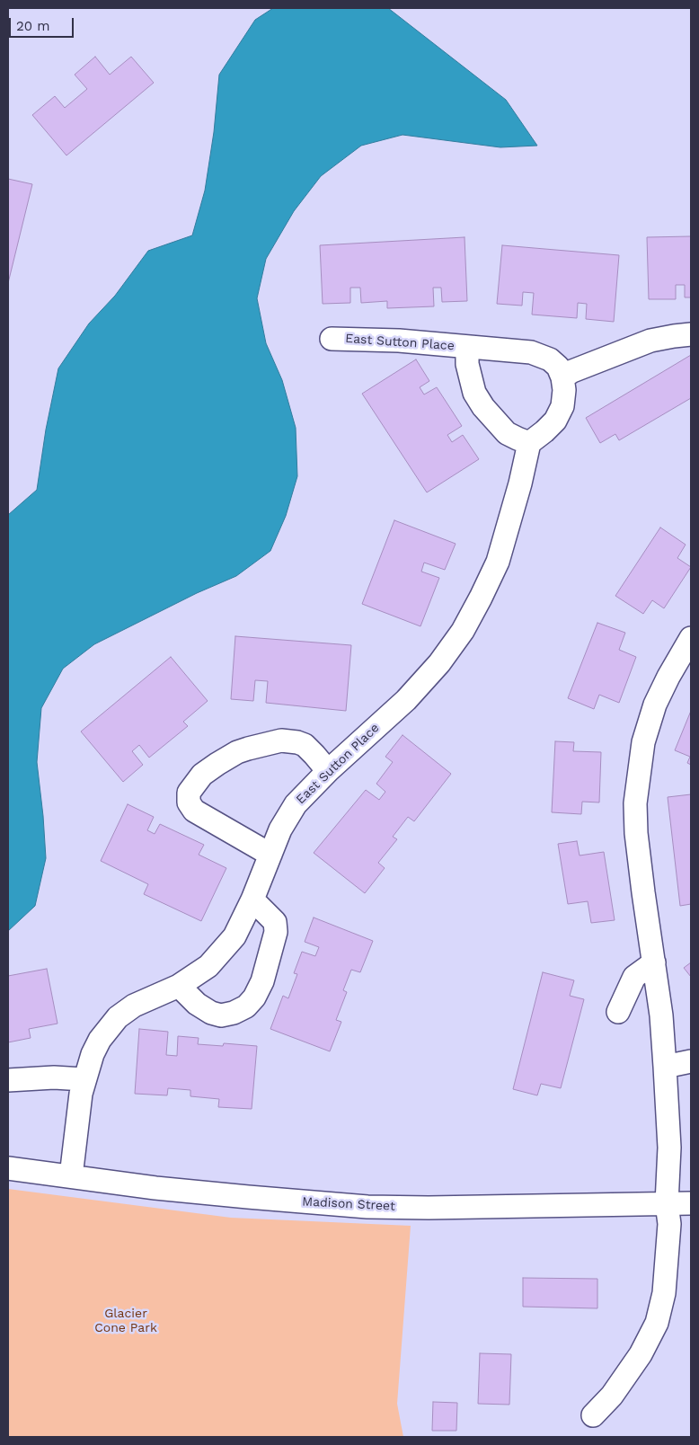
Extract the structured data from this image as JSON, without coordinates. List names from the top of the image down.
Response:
{
  "streets": {
    "street": ["East Sutton Place", "Madison Street"]
  },
  "crossings": [
    ["East Sutton Place", "Madison Street"]
  ],
  "parks": ["Glacier Cone Park"],
  "scale_bar": "20 m"
}
